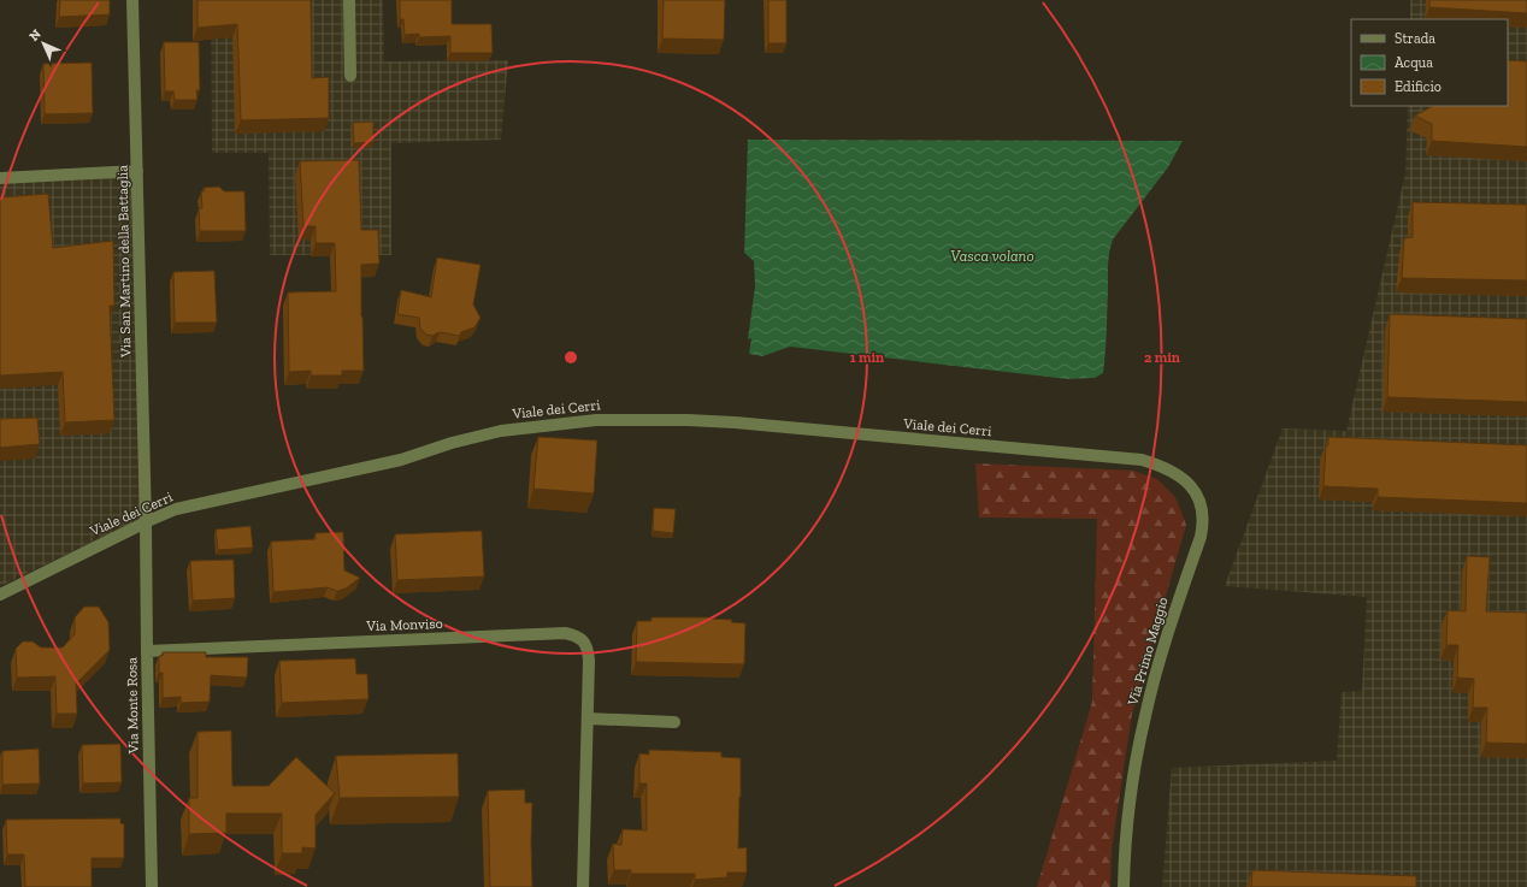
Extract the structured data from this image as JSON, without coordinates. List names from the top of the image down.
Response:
{
  "streets": {
    "street": [
      "Via San Martino della Battaglia",
      "Viale dei Cerri",
      "Via Monviso",
      "Via Primo Maggio",
      "Via Monte Rosa"
    ]
  },
  "crossings": [
    ["Via San Martino della Battaglia", "Viale dei Cerri"],
    ["Via San Martino della Battaglia", "Via Monte Rosa"],
    ["Viale dei Cerri", "Via Primo Maggio"],
    ["Viale dei Cerri", "Via Monte Rosa"],
    ["Via Monviso", "Via Monte Rosa"]
  ],
  "water": ["Vasca volano"],
  "legend": ["Strada", "Acqua", "Edificio"],
  "north": "top left",
  "rings": ["1 min", "2 min"]
}
